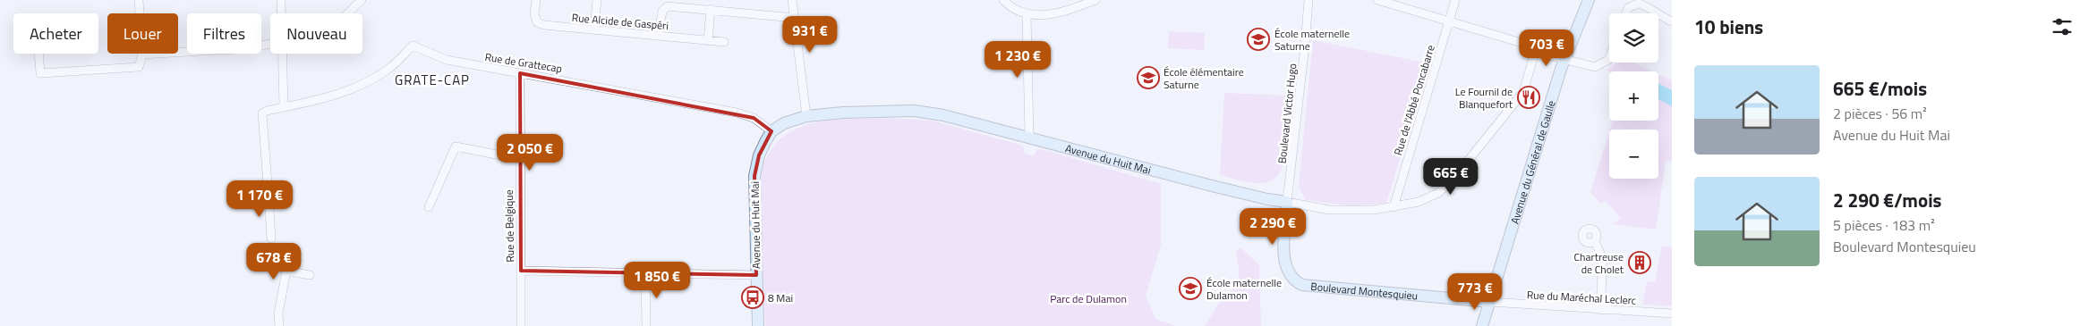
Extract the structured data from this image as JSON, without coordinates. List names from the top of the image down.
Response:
{
  "streets": {
    "main road": ["Avenue du Huit Mai", "Avenue du Général de Gaulle", "Boulevard Montesquieu"],
    "street": [
      "Rue Alcide de Gaspéri",
      "Rue de Grattecap",
      "Rue de l'Abbé Poncabarre",
      "Boulevard Victor Hugo",
      "Rue de Belgique",
      "Rue du Maréchal Leclerc"
    ]
  },
  "crossings": [
    ["Rue de Grattecap", "Avenue du Huit Mai"],
    ["Rue de Grattecap", "Rue de Belgique"],
    ["Rue de l'Abbé Poncabarre", "Avenue du Huit Mai"],
    ["Boulevard Victor Hugo", "Avenue du Huit Mai"],
    ["Boulevard Victor Hugo", "Boulevard Montesquieu"],
    ["Avenue du Huit Mai", "Boulevard Montesquieu"],
    ["Avenue du Général de Gaulle", "Boulevard Montesquieu"],
    ["Avenue du Général de Gaulle", "Rue du Maréchal Leclerc"],
    ["Boulevard Montesquieu", "Rue du Maréchal Leclerc"]
  ],
  "districts": ["GRATE-CAP"],
  "parks": ["Parc de Dulamon"],
  "places": {
    "school or university": ["École maternelle Saturne", "École élémentaire Saturne", "École maternelle Dulamon"],
    "restaurant": ["Le Fournil de Blanquefort"],
    "building": ["Chartreuse de Cholet"],
    "bus stop": ["8 Mai"]
  },
  "page": {
    "heading": "10 biens",
    "map_buttons": ["+", "−"],
    "chip": [
      "Acheter",
      "Louer",
      "Filtres",
      "Nouveau"
    ],
    "price": [
      "931 €",
      "703 €",
      "1 230 €",
      "2 050 €",
      "665 €",
      "1 170 €",
      "2 290 €",
      "678 €",
      "1 850 €",
      "773 €"
    ],
    "list": [
      {
        "name": "665 €/mois",
        "note": "2 pièces · 56 m² · Avenue du Huit Mai"
      },
      {
        "name": "2 290 €/mois",
        "note": "5 pièces · 183 m² · Boulevard Montesquieu"
      }
    ]
  }
}
